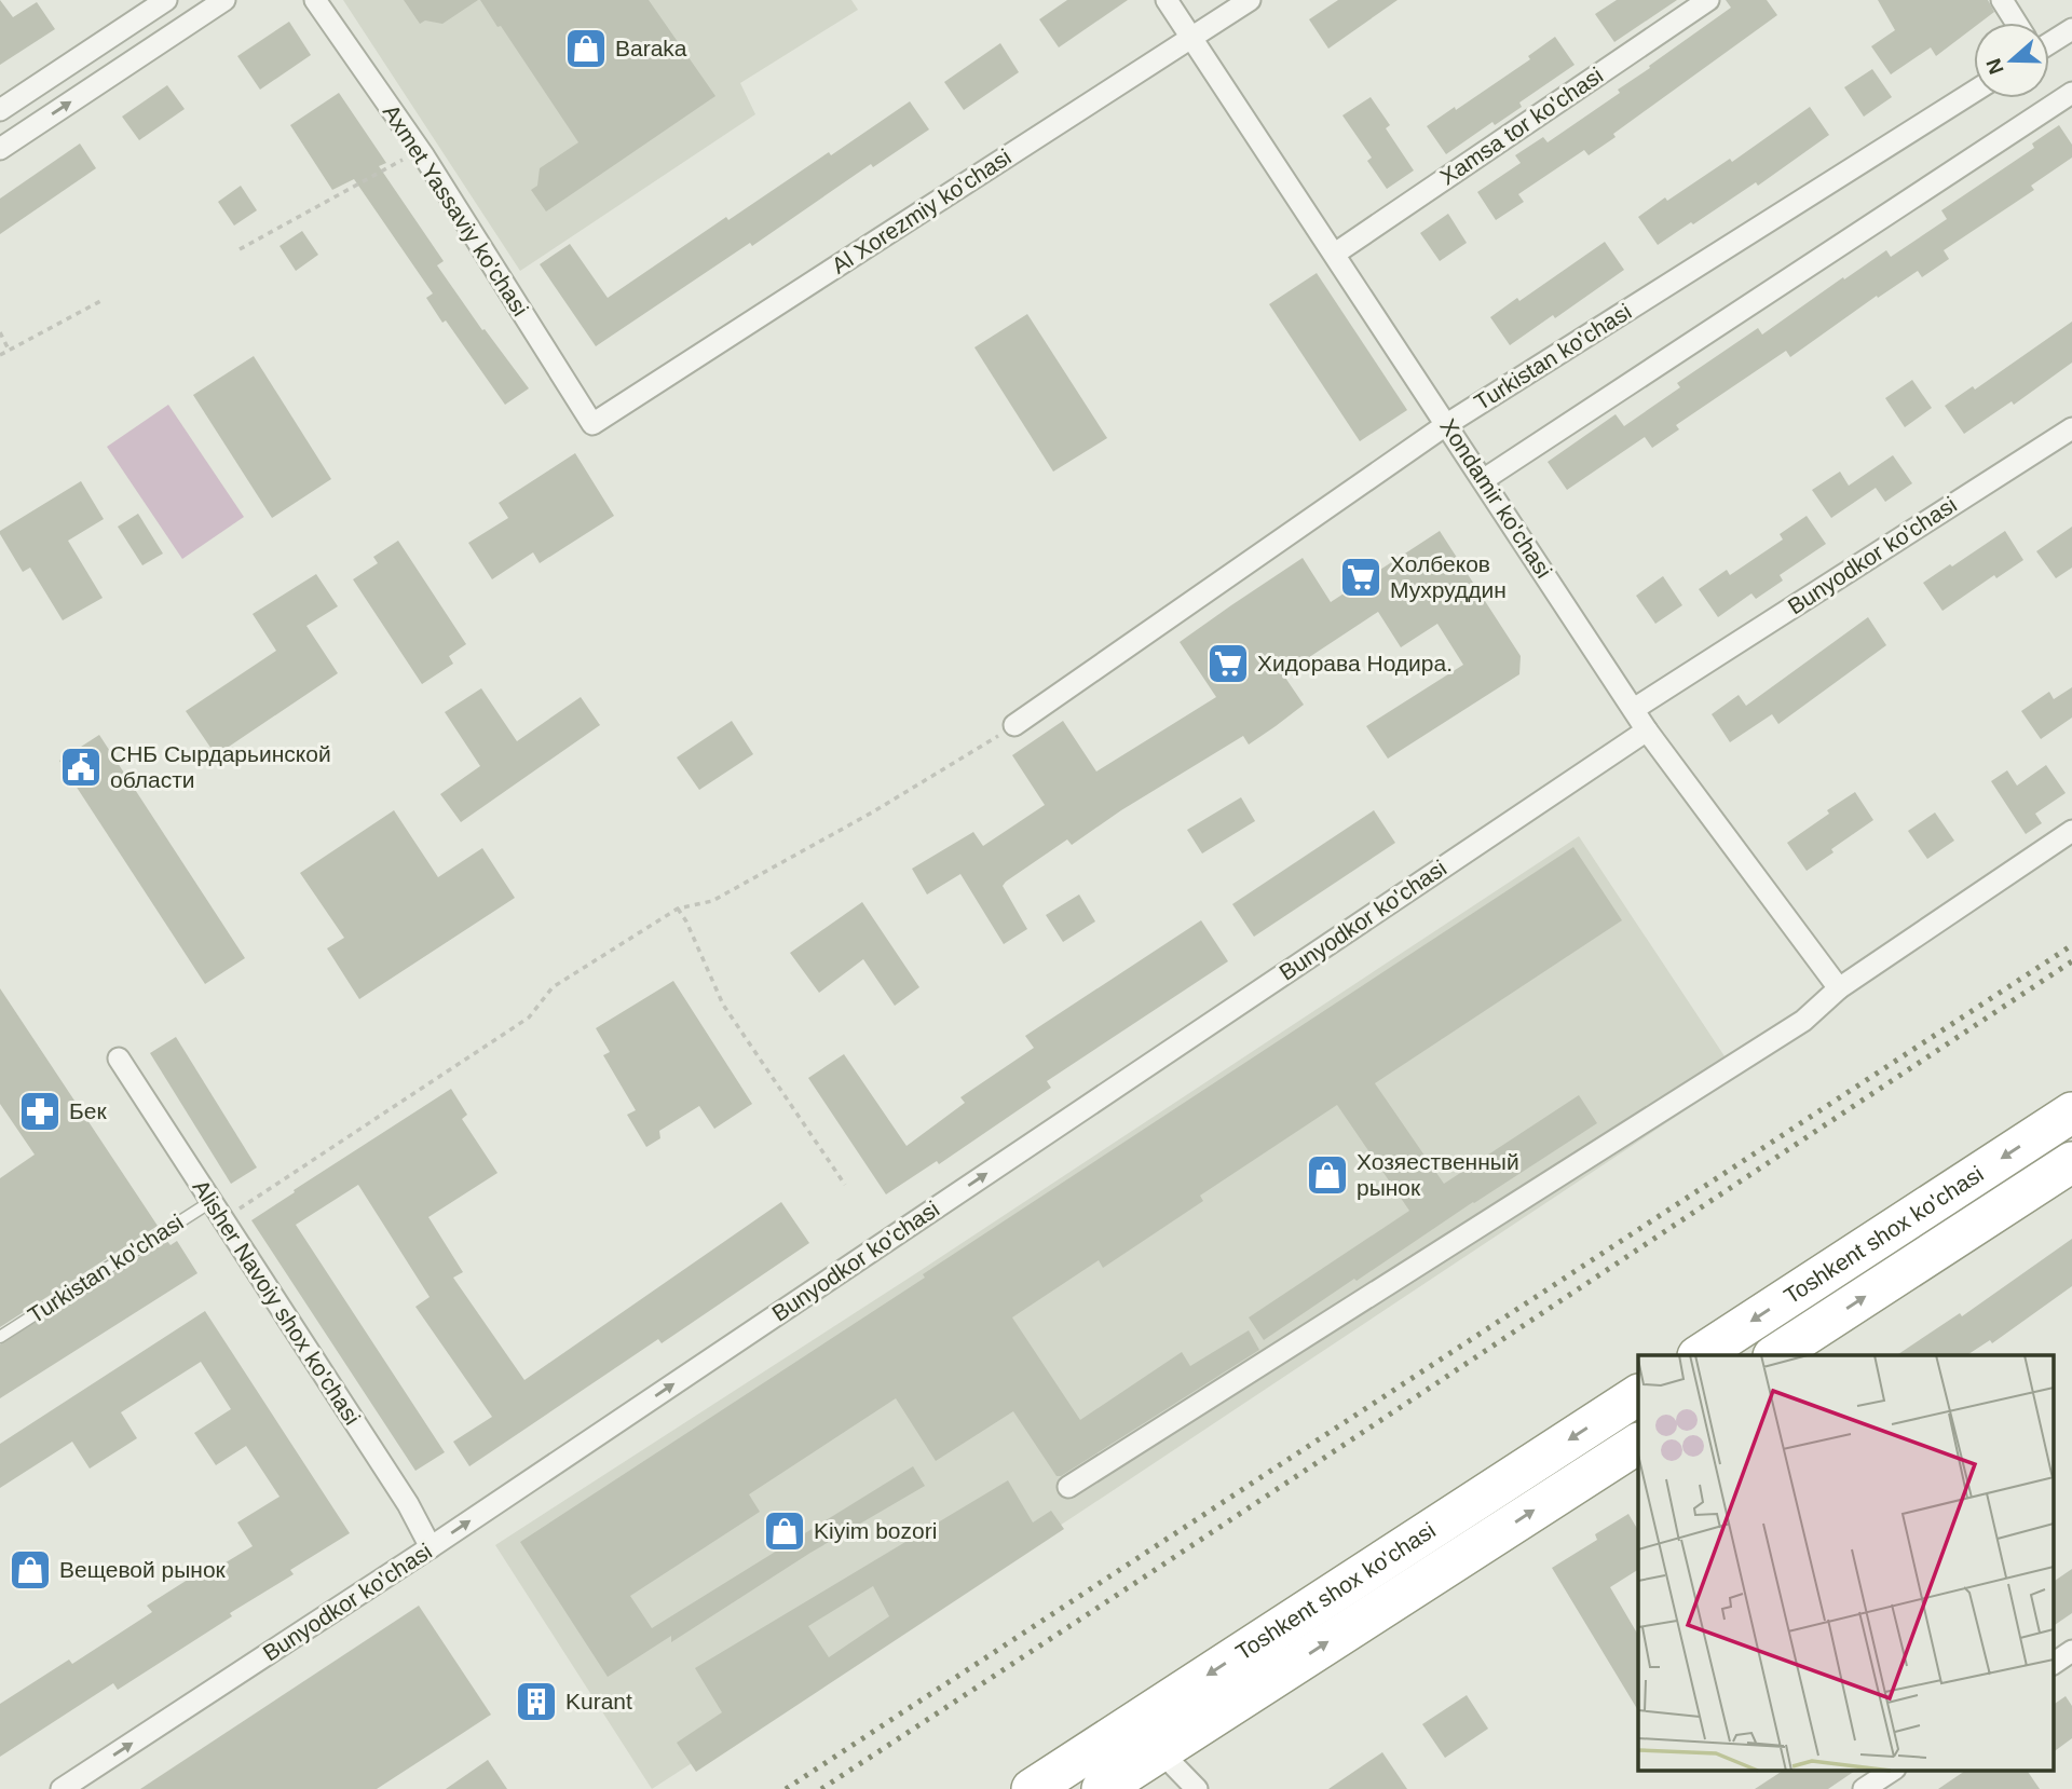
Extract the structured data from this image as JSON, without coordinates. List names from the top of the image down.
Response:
{
  "streets": {
    "highway": ["Toshkent shox ko'chasi"],
    "street": [
      "Xamsa tor ko'chasi",
      "Axmet Yassaviy ko'chasi",
      "Al Xorezmiy ko'chasi",
      "Turkistan ko'chasi",
      "Xondamir ko'chasi",
      "Bunyodkor ko'chasi",
      "Alisher Navoiy shox ko'chasi"
    ]
  },
  "crossings": [
    ["Xamsa tor ko'chasi", "Xondamir ko'chasi"],
    ["Axmet Yassaviy ko'chasi", "Al Xorezmiy ko'chasi"],
    ["Al Xorezmiy ko'chasi", "Xondamir ko'chasi"],
    ["Turkistan ko'chasi", "Xondamir ko'chasi"],
    ["Turkistan ko'chasi", "Alisher Navoiy shox ko'chasi"],
    ["Xondamir ko'chasi", "Bunyodkor ko'chasi"],
    ["Bunyodkor ko'chasi", "Alisher Navoiy shox ko'chasi"]
  ],
  "one_way": ["Bunyodkor ko'chasi"],
  "places": {
    "shop": [
      "Baraka",
      "Хозяественный рынок",
      "Kiyim bozori",
      "Вещевой рынок"
    ],
    "supermarket": ["Холбеков Мухруддин", "Хидорава Нодира."],
    "public building": ["СНБ Сырдарьинской области"],
    "pharmacy": ["Бек"],
    "building": ["Kurant"]
  },
  "north": "left"
}
